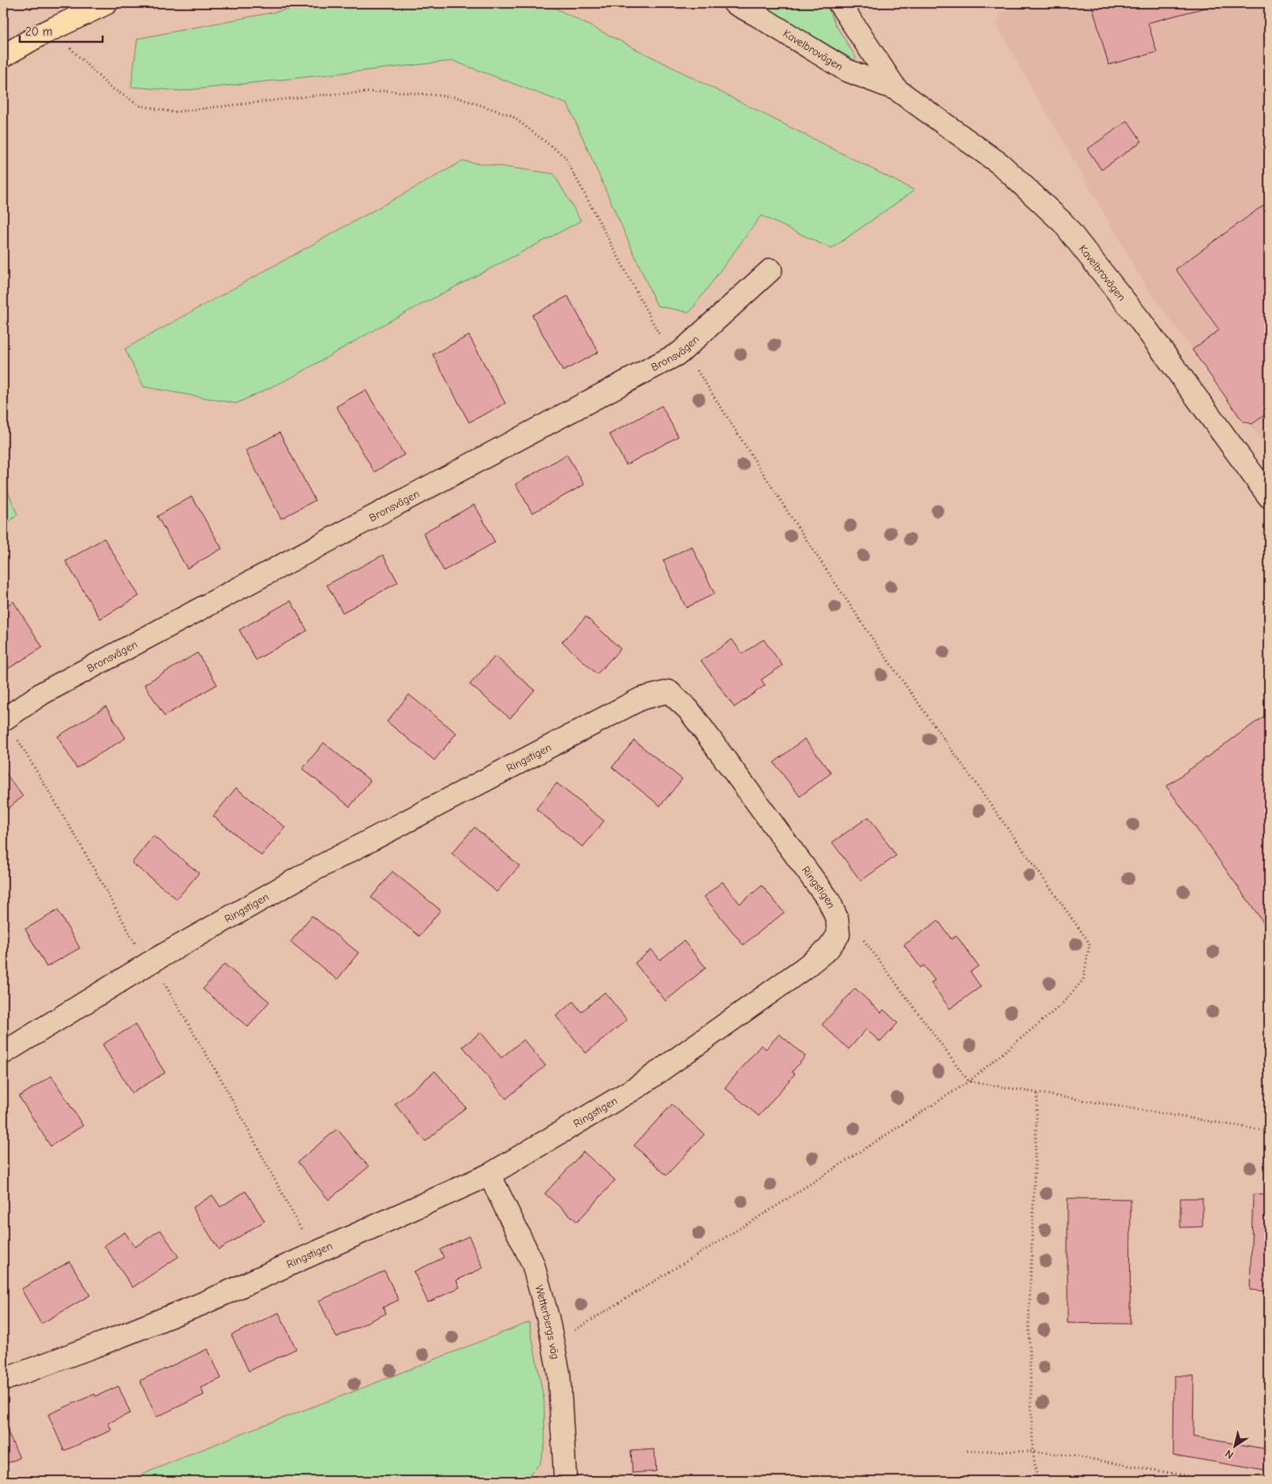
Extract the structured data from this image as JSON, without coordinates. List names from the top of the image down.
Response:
{
  "streets": {
    "street": [
      "Kavelbrovägen",
      "Bronsvägen",
      "Ringstigen",
      "Wetterbergs väg"
    ]
  },
  "crossings": [
    ["Ringstigen", "Wetterbergs väg"]
  ],
  "scale_bar": "20 m",
  "north": "bottom left"
}
